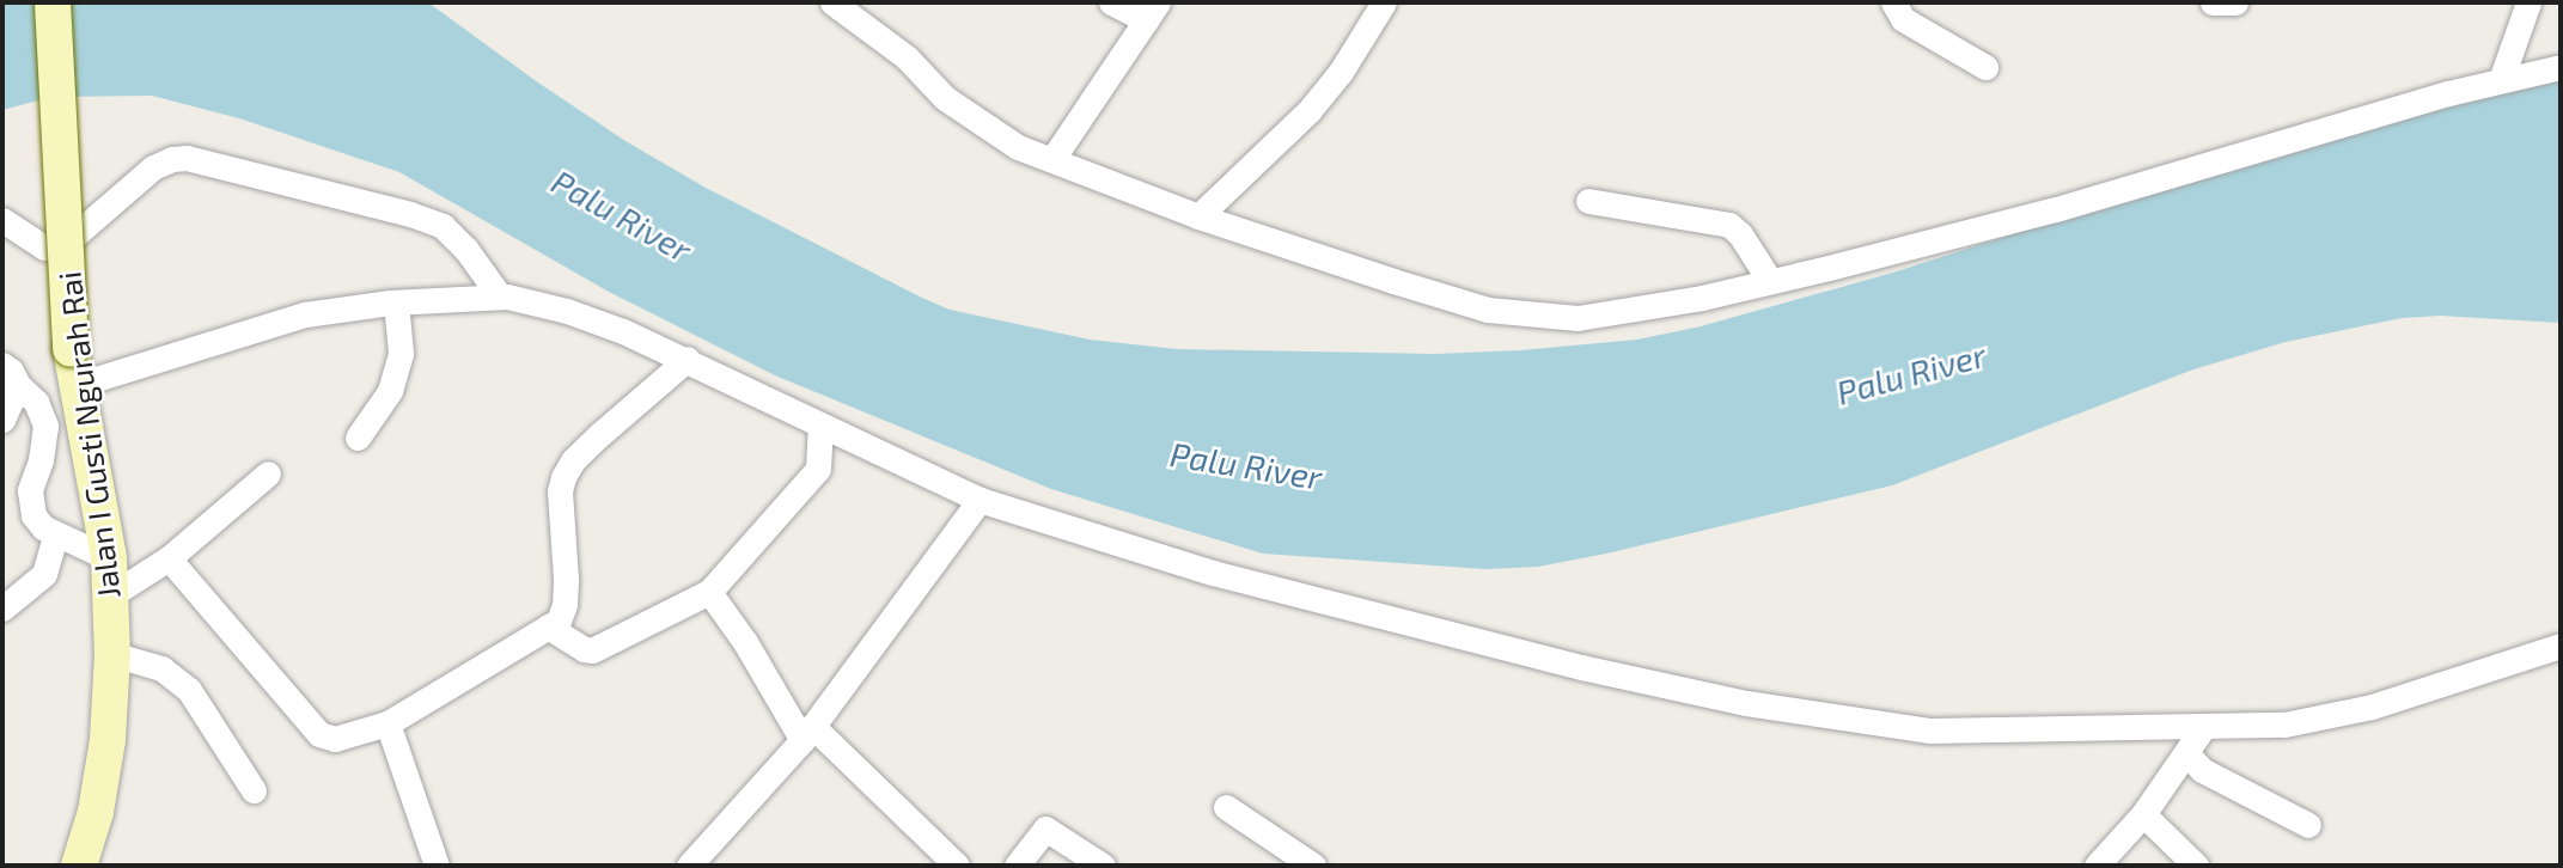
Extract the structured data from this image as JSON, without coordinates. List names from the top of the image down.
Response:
{
  "streets": {
    "main road": ["Jalan I Gusti Ngurah Rai"]
  },
  "water": ["Palu River"]
}
